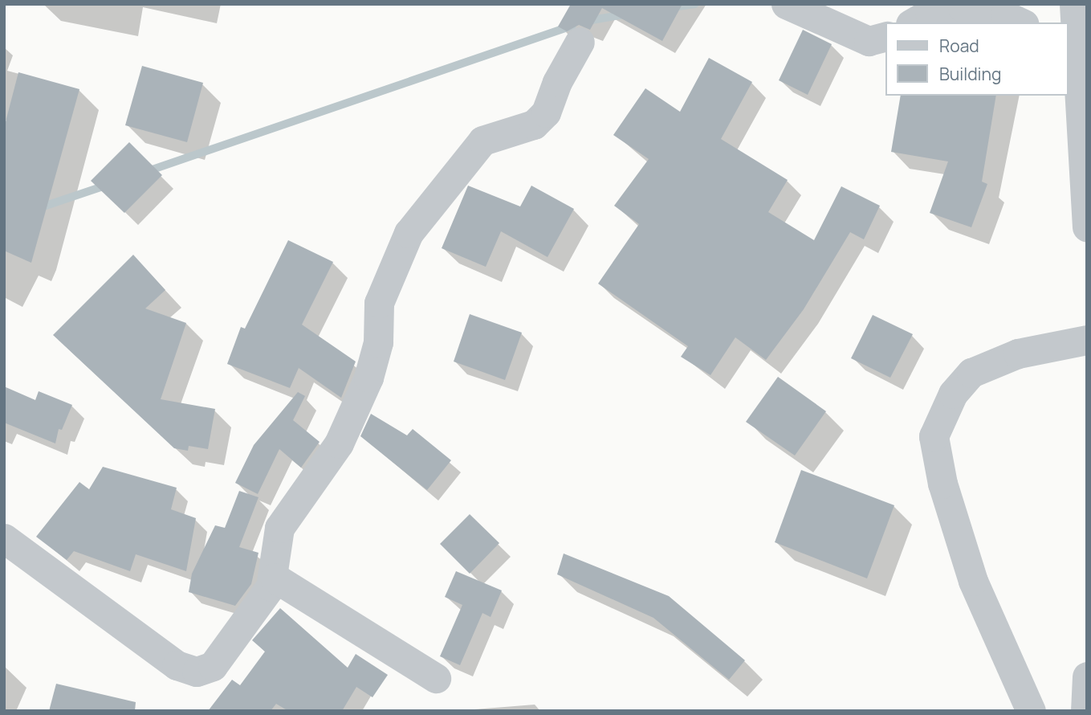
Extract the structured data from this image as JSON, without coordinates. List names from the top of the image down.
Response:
{
  "legend": ["Road", "Building"]
}
